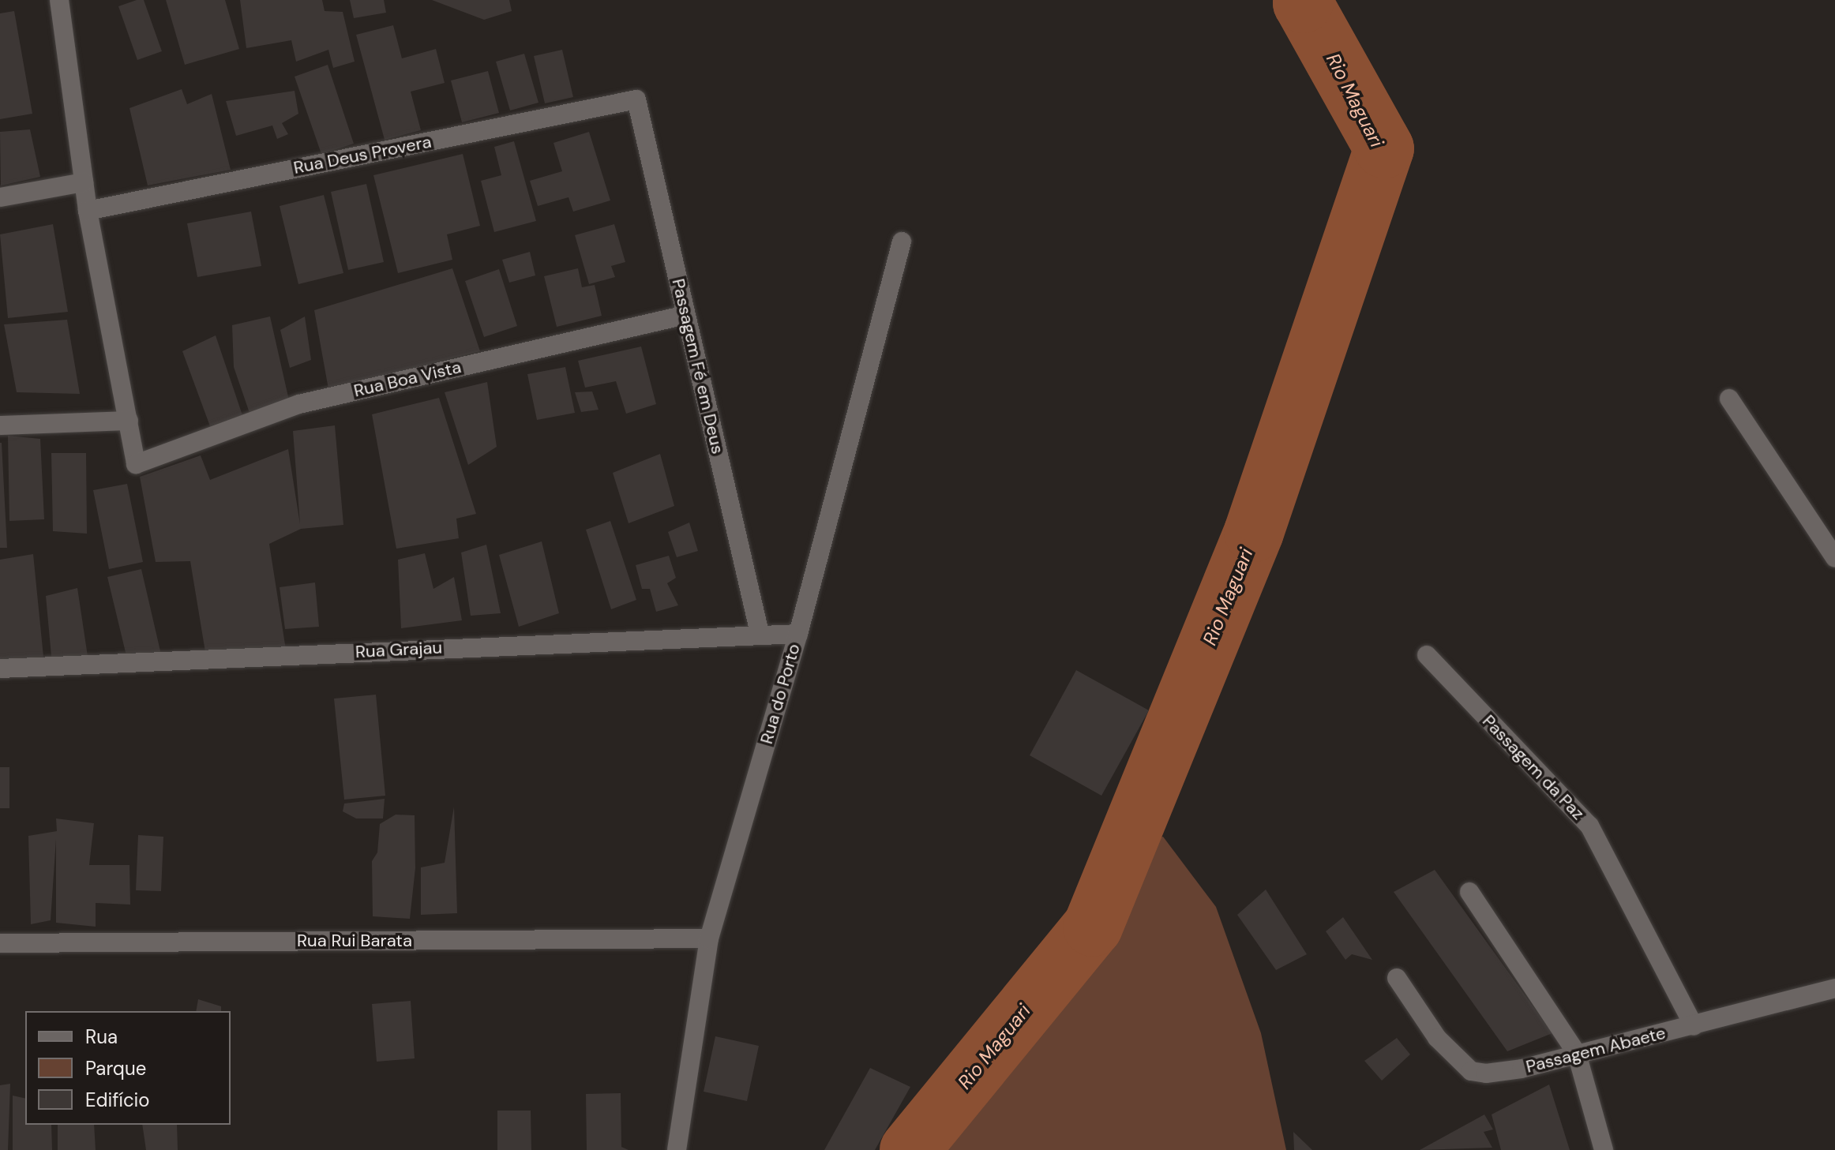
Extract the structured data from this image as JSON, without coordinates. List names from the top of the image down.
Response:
{
  "streets": {
    "street": [
      "Rua Deus Provera",
      "Passagem Fé em Deus",
      "Rua Boa Vista",
      "Rua Grajau",
      "Rua do Porto",
      "Passagem da Paz",
      "Rua Rui Barata",
      "Passagem Abaete"
    ]
  },
  "crossings": [
    ["Rua Deus Provera", "Passagem Fé em Deus"],
    ["Passagem Fé em Deus", "Rua Boa Vista"],
    ["Passagem Fé em Deus", "Rua Grajau"],
    ["Rua Grajau", "Rua do Porto"],
    ["Rua do Porto", "Rua Rui Barata"],
    ["Passagem da Paz", "Passagem Abaete"]
  ],
  "water": ["Rio Maguari"],
  "legend": ["Rua", "Parque", "Edifício"]
}
